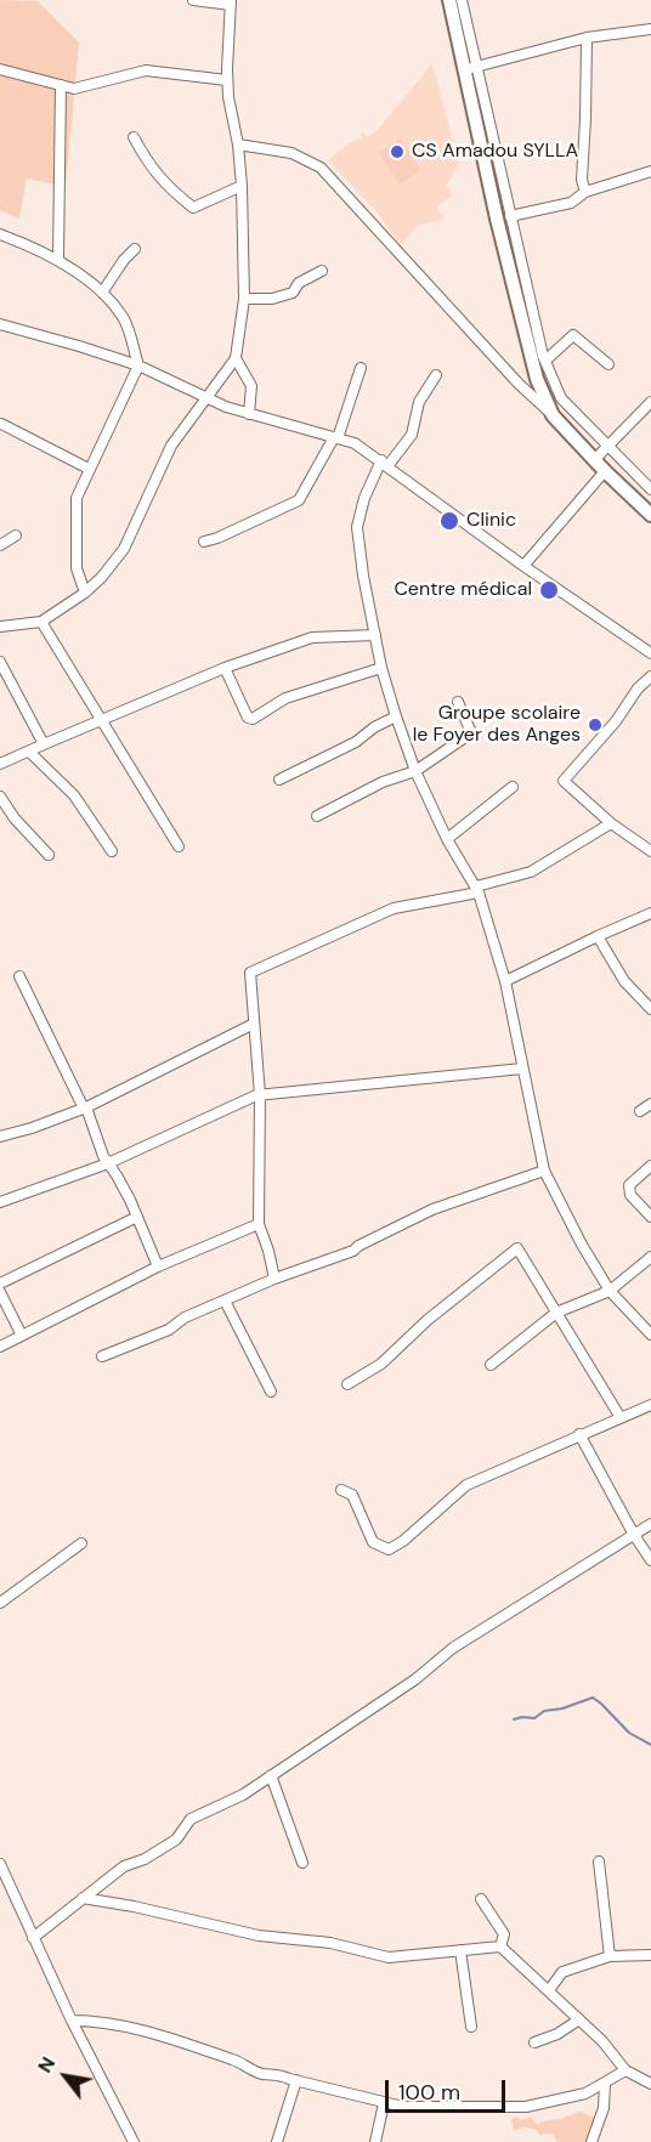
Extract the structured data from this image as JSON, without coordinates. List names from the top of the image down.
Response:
{
  "places": [
    "CS Amadou SYLLA",
    "Clinic",
    "Centre médical",
    "Groupe scolaire le Foyer des Anges"
  ],
  "scale_bar": "100 m",
  "north": "top left"
}
